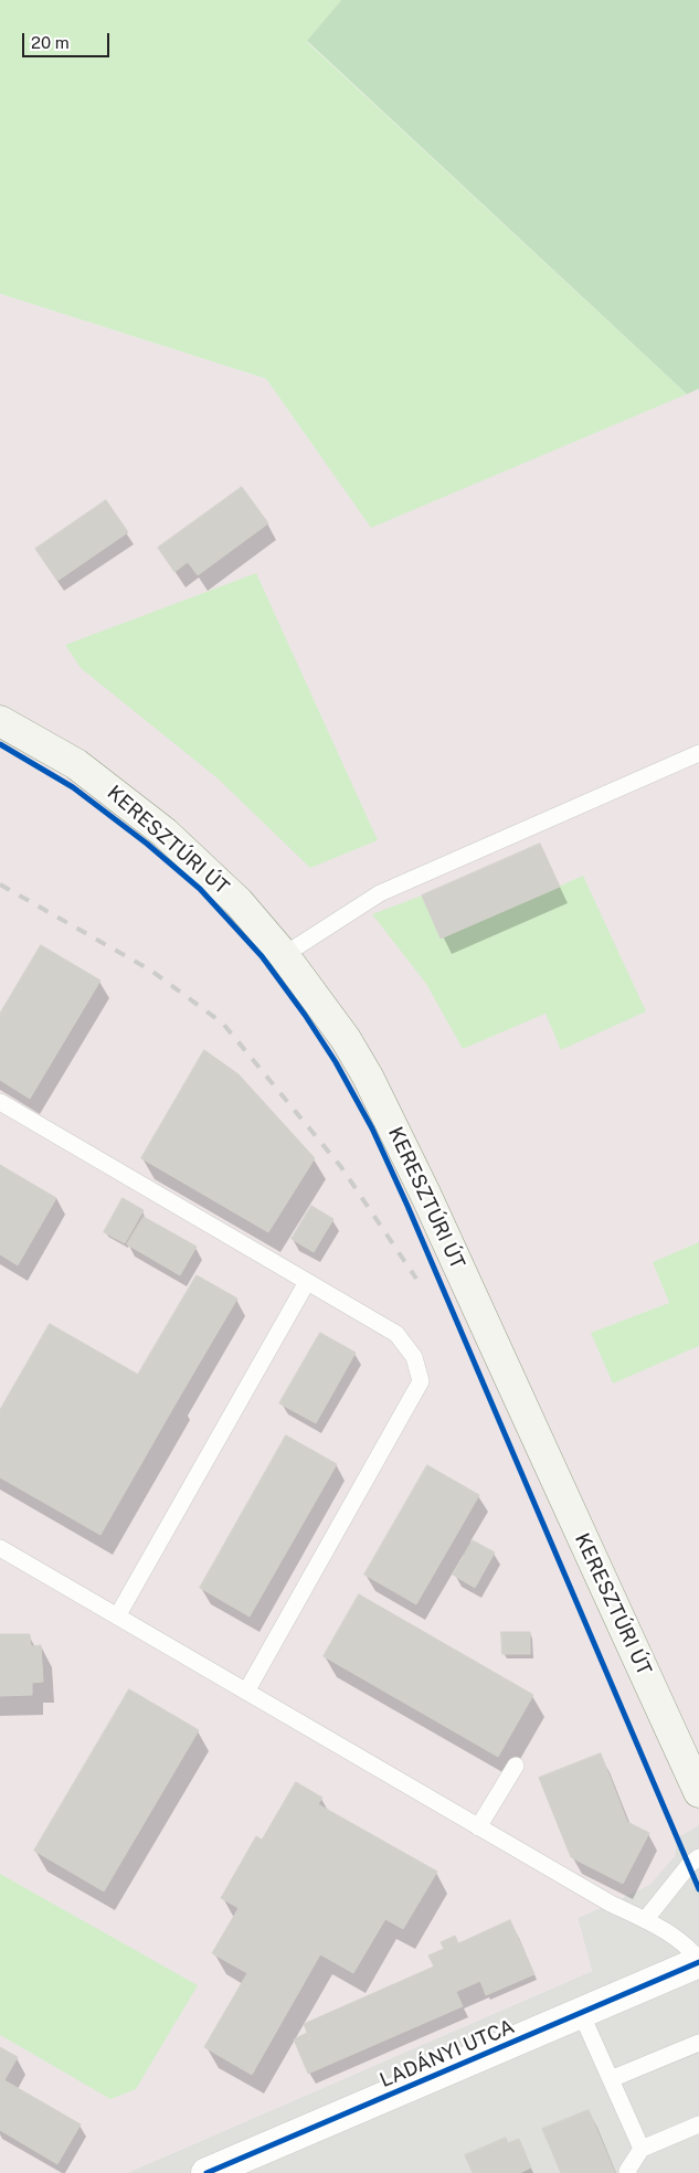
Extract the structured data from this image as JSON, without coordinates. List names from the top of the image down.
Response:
{
  "streets": {
    "main road": ["KERESZTÚRI ÚT"],
    "street": ["LADÁNYI UTCA"]
  },
  "scale_bar": "20 m"
}
